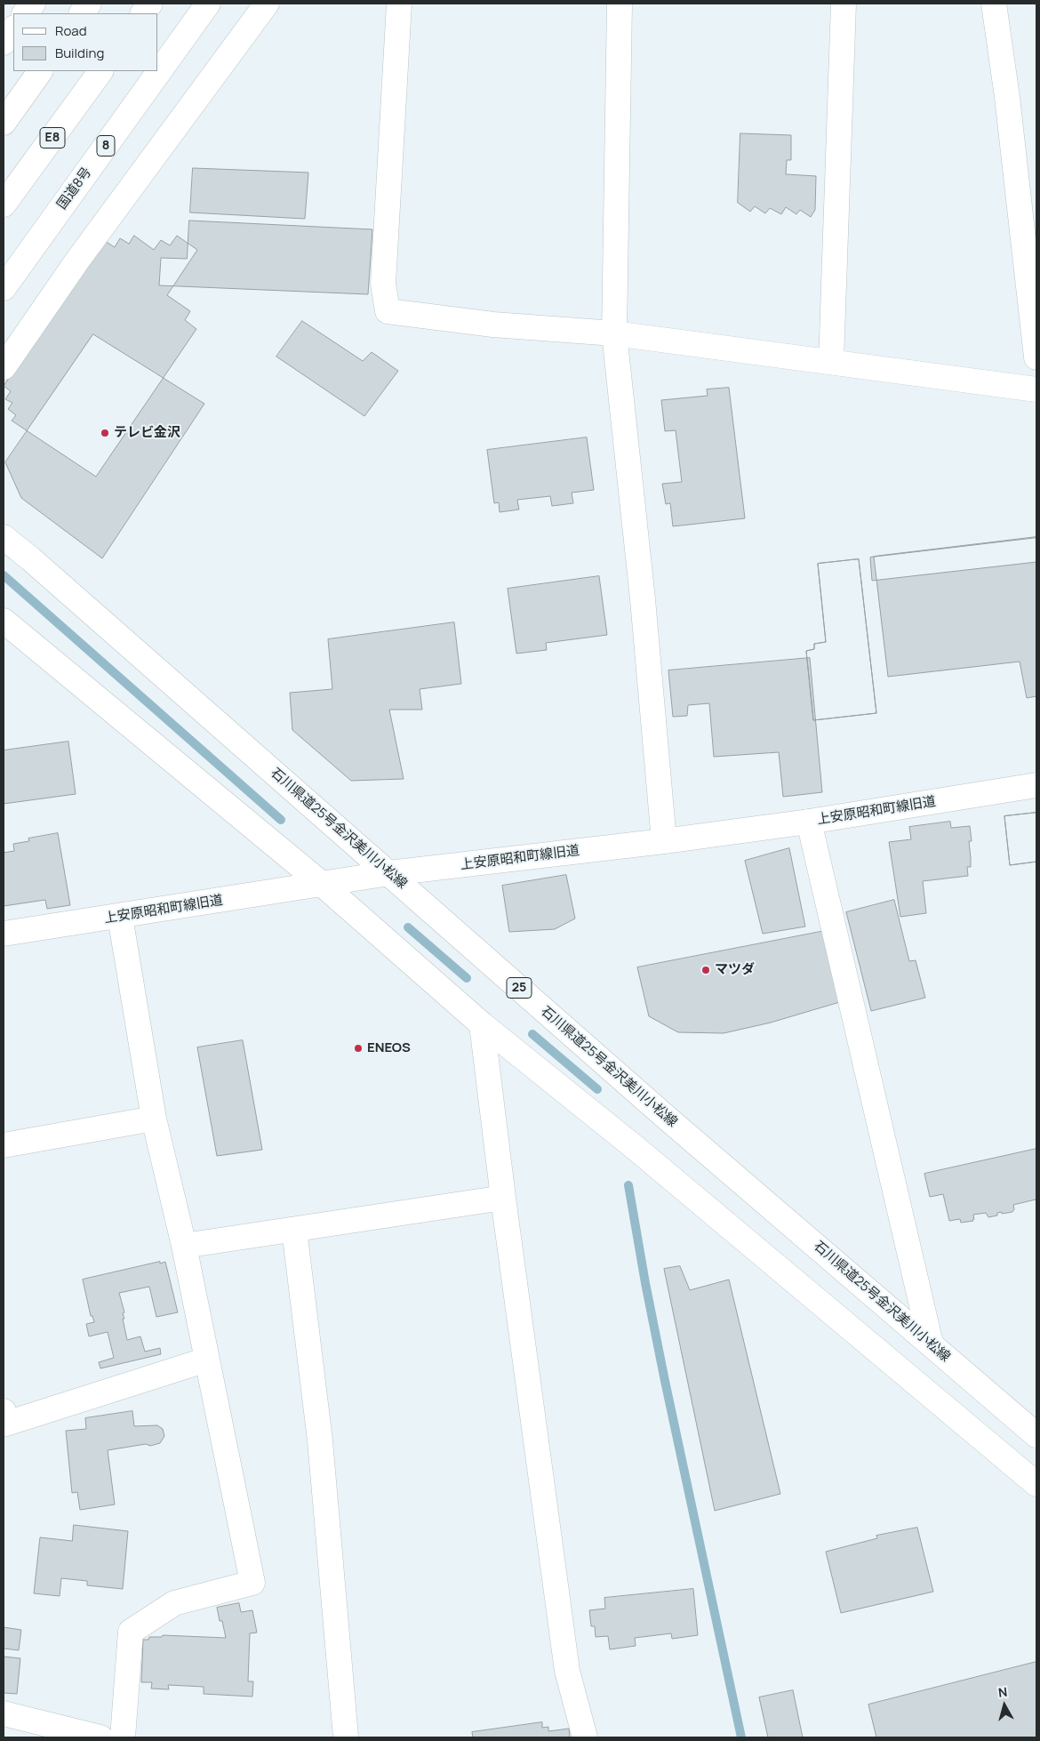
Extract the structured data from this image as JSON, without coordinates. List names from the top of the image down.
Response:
{
  "streets": {
    "main road": [
      "E8",
      "8",
      "国道8号",
      "上安原昭和町線旧道",
      "石川県道25号金沢美川小松線",
      "25"
    ]
  },
  "crossings": [
    ["上安原昭和町線旧道", "石川県道25号金沢美川小松線"]
  ],
  "places": ["テレビ金沢", "マツダ", "ENEOS"],
  "legend": ["Road", "Building"],
  "north": "top"
}
